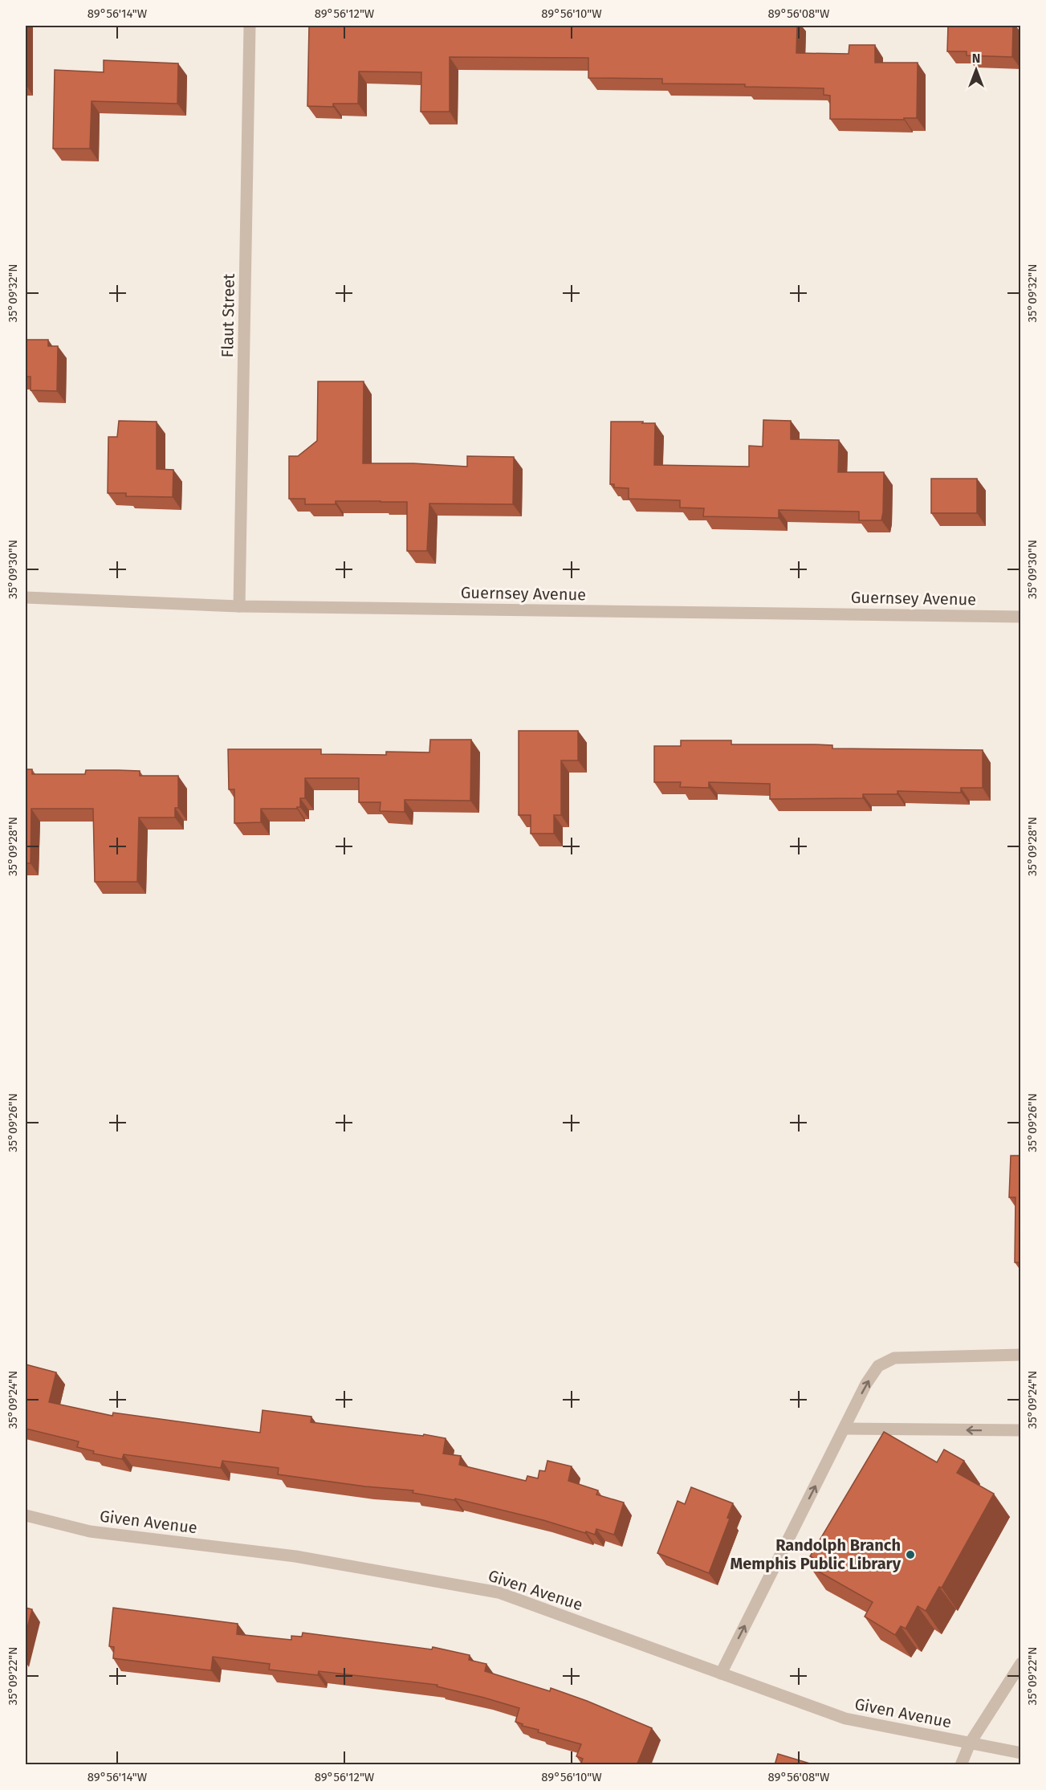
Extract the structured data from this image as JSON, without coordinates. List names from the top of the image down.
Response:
{
  "streets": {
    "street": ["Flaut Street", "Guernsey Avenue", "Given Avenue"]
  },
  "crossings": [
    ["Flaut Street", "Guernsey Avenue"]
  ],
  "places": ["Randolph Branch Memphis Public Library"],
  "north": "top",
  "coordinates": [
    "89°56'14\"W",
    "89°56'12\"W",
    "89°56'10\"W",
    "89°56'08\"W",
    "35°09'32\"N",
    "35°09'30\"N",
    "35°09'28\"N",
    "35°09'26\"N",
    "35°09'24\"N",
    "35°09'22\"N"
  ]
}
